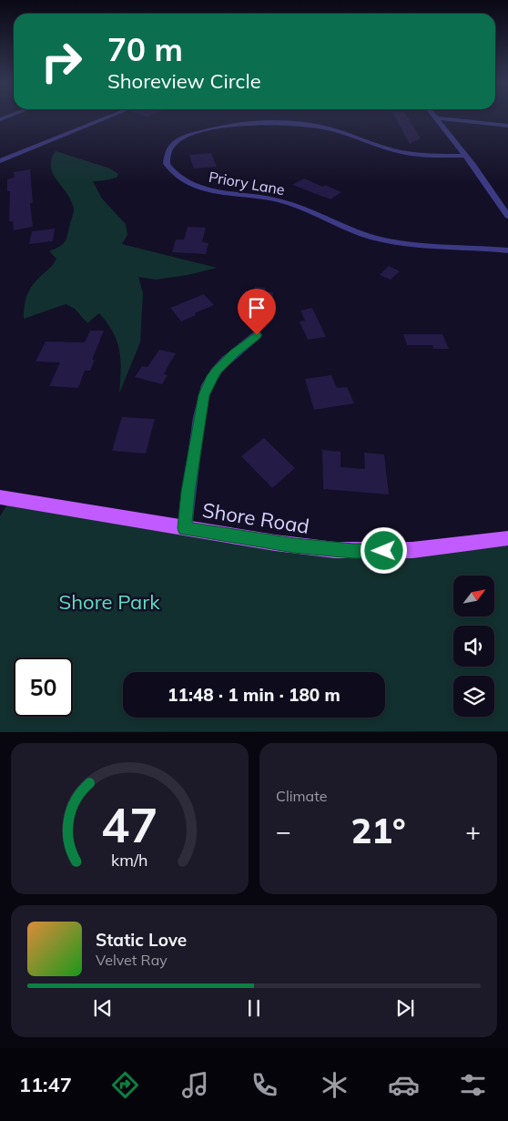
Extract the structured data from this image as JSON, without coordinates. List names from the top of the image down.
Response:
{
  "streets": {
    "main road": ["Shore Road"],
    "street": ["Priory Lane"]
  },
  "parks": ["Shore Park"],
  "north": "top right",
  "page": {
    "turn": ["70 m", "Shoreview Circle"],
    "limit": "50",
    "trip": "11:48 · 1 min · 180 m",
    "tile": "Climate",
    "heat": ["−", "21°", "+"],
    "song": ["Static Love", "Velvet Ray"],
    "tabs": "11:47",
    "gauge": ["47", "km/h"]
  }
}
